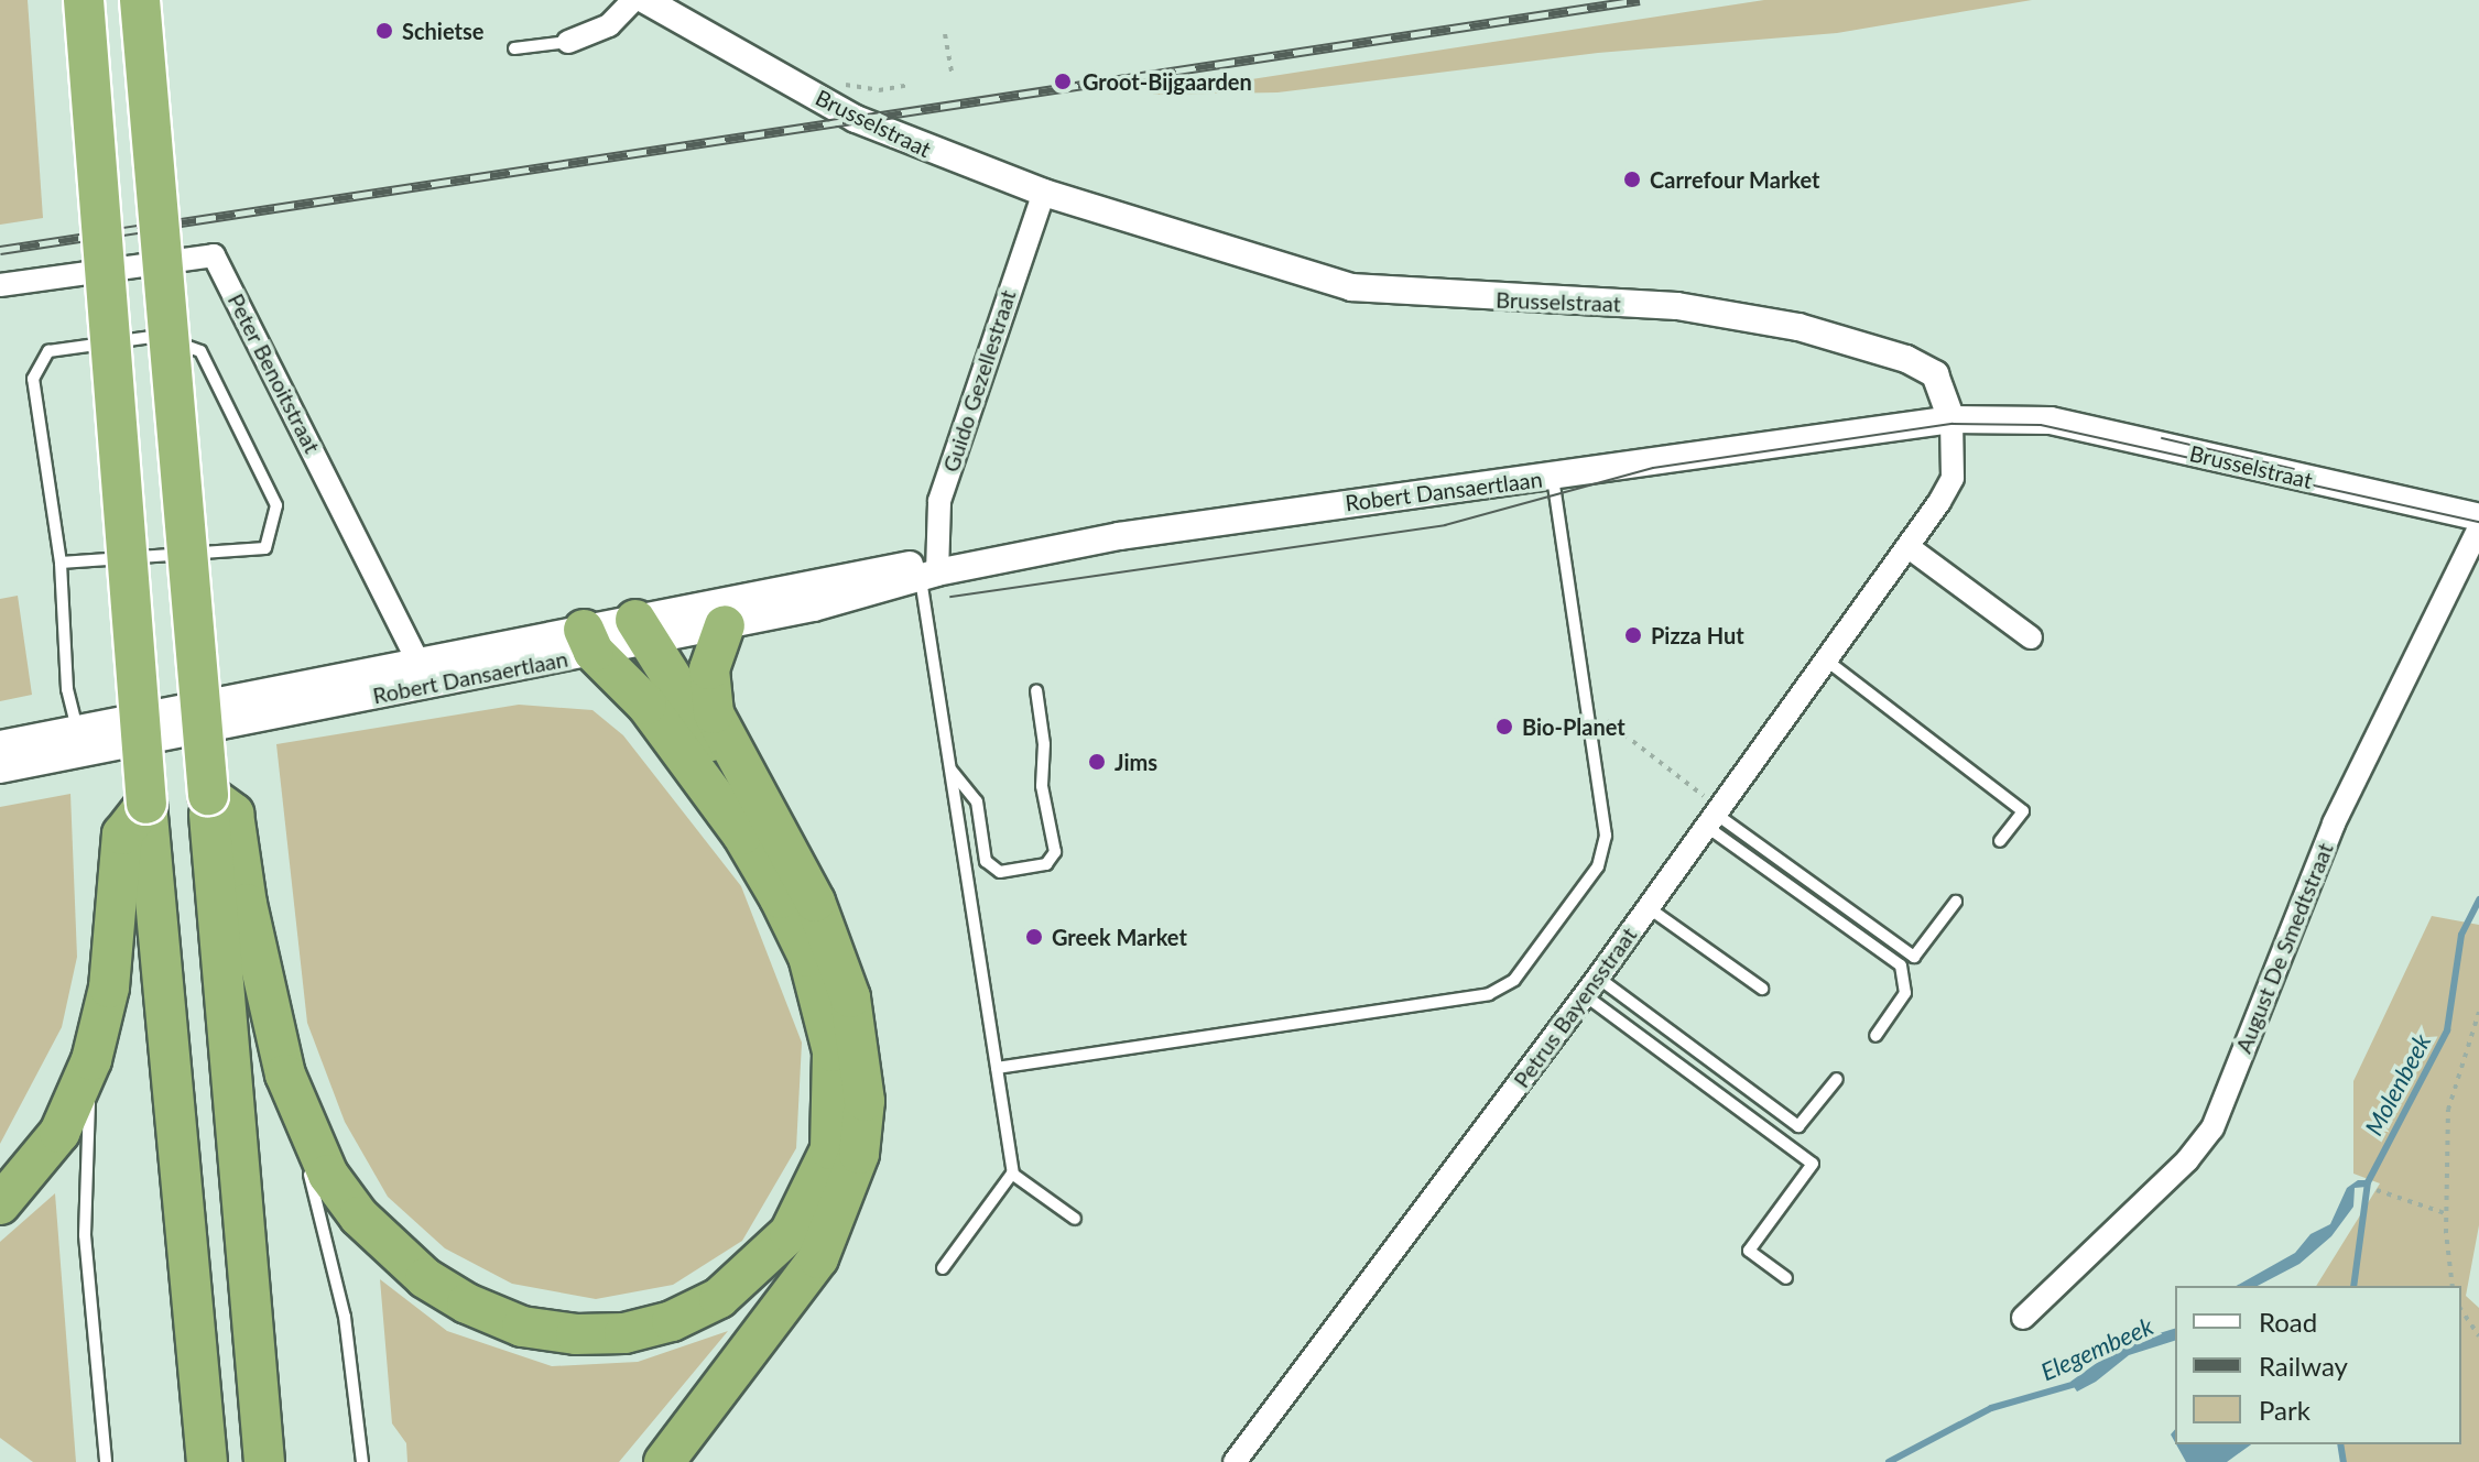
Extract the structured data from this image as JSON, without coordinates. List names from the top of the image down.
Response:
{
  "streets": {
    "street": [
      "Brusselstraat",
      "Peter Benoitstraat",
      "Guido Gezellestraat",
      "Robert Dansaertlaan",
      "August De Smedtstraat",
      "Petrus Bayensstraat"
    ]
  },
  "crossings": [
    ["Brusselstraat", "Guido Gezellestraat"],
    ["Brusselstraat", "Robert Dansaertlaan"],
    ["Brusselstraat", "Petrus Bayensstraat"],
    ["Peter Benoitstraat", "Robert Dansaertlaan"],
    ["Guido Gezellestraat", "Robert Dansaertlaan"],
    ["Robert Dansaertlaan", "Petrus Bayensstraat"]
  ],
  "water": ["Molenbeek", "Elegembeek"],
  "places": [
    "Schietse",
    "Groot-Bijgaarden",
    "Carrefour Market",
    "Pizza Hut",
    "Bio-Planet",
    "Jims",
    "Greek Market"
  ],
  "legend": ["Road", "Railway", "Park"]
}
